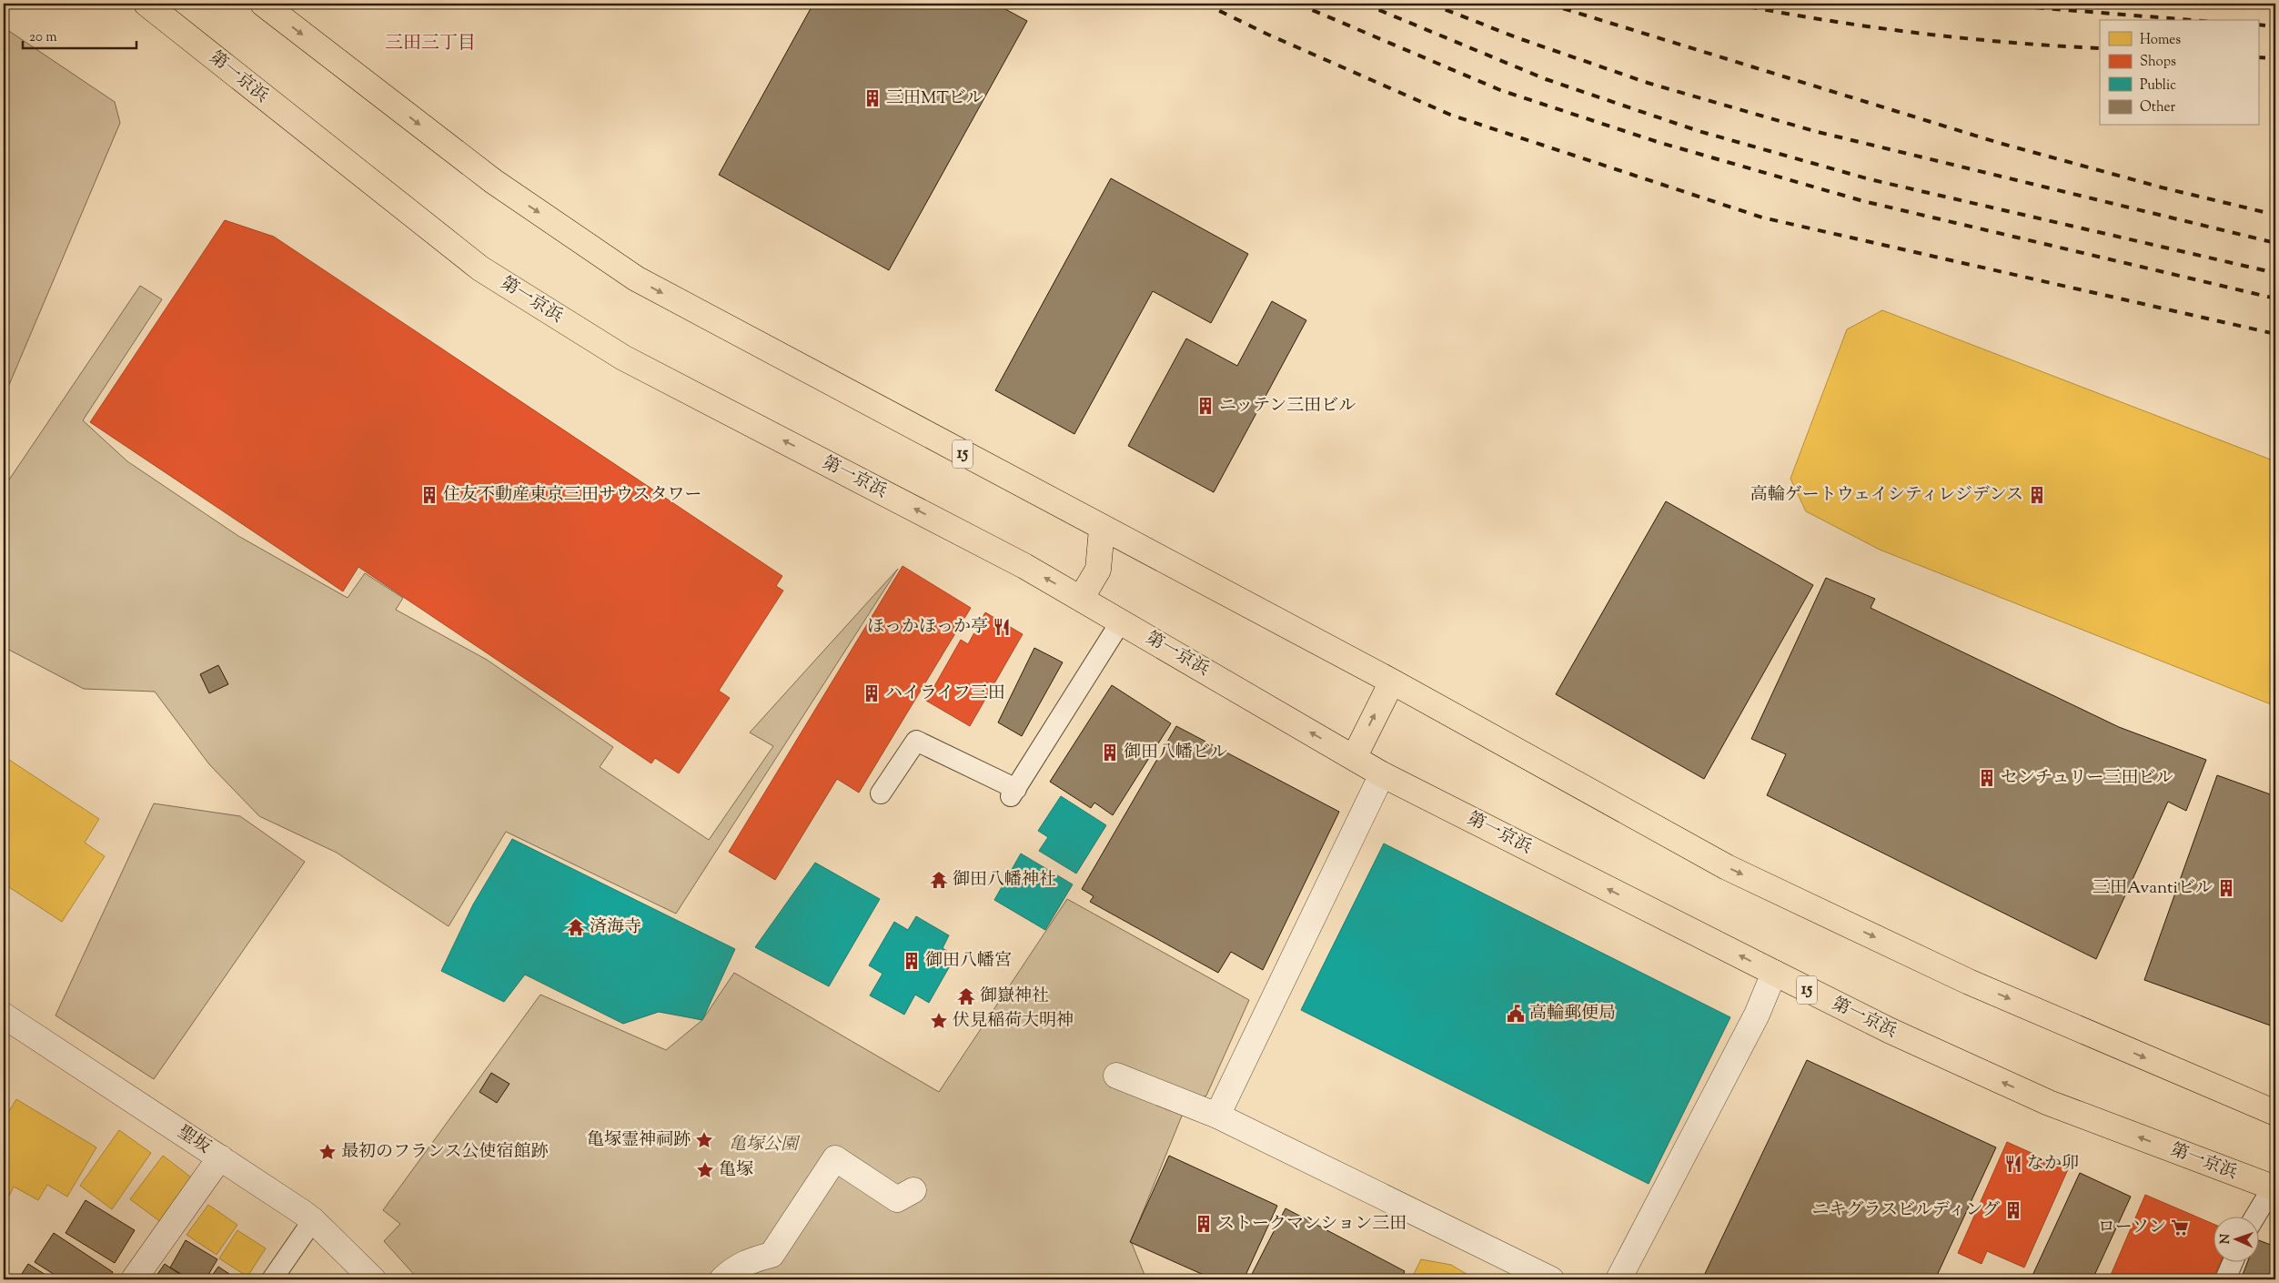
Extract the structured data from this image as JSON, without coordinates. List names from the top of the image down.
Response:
{
  "streets": {
    "highway": ["第一京浜", "15"],
    "street": ["聖坂"]
  },
  "districts": ["三田三丁目"],
  "parks": ["亀塚公園"],
  "places": {
    "building": [
      "三田MTビル",
      "ニッテン三田ビル",
      "住友不動産東京三田サウスタワー",
      "高輪ゲートウェイシティレジデンス",
      "ハイライフ三田",
      "御田八幡ビル",
      "センチュリー三田ビル",
      "三田Avantiビル",
      "御田八幡宮",
      "ニキグラスビルディング",
      "ストークマンション三田"
    ],
    "restaurant": ["ほっかほっか亭", "なか卯"],
    "temple": ["御田八幡神社", "済海寺", "御嶽神社"],
    "public building": ["高輪郵便局"],
    "place": [
      "伏見稲荷大明神",
      "亀塚霊神祠跡",
      "最初のフランス公使宿館跡",
      "亀塚"
    ],
    "supermarket": ["ローソン"]
  },
  "legend": [
    "Homes",
    "Shops",
    "Public",
    "Other"
  ],
  "scale_bar": "20 m",
  "north": "left"
}
